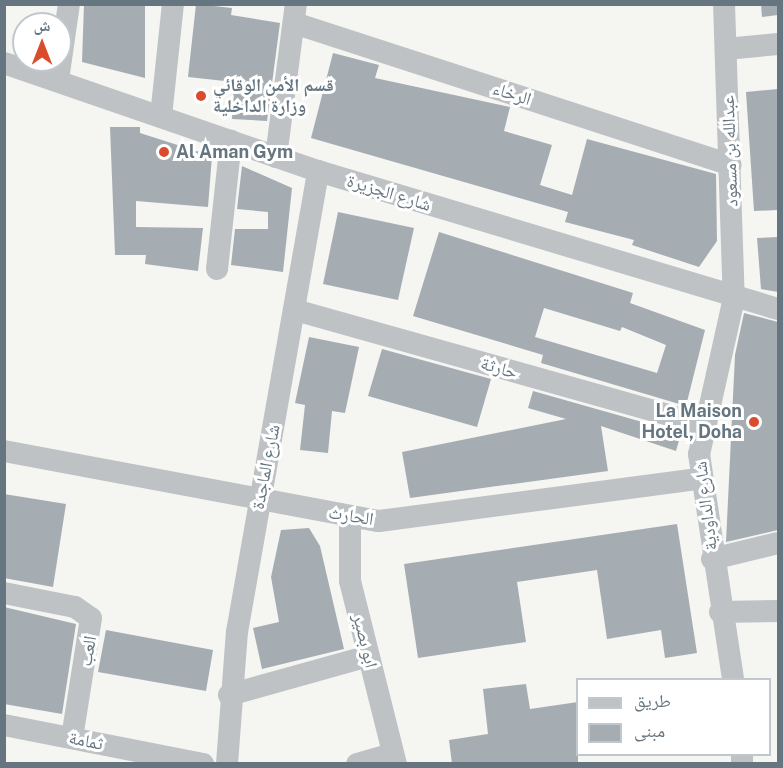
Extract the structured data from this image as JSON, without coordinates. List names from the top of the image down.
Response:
{
  "streets": {
    "street": [
      "الرخاء",
      "عبدالله بن مسعود",
      "شارع الجزيرة",
      "حارثة",
      "شارع الماجدة",
      "شارع الداودية",
      "الحارث",
      "ابو بصير",
      "العب",
      "ثمامة"
    ]
  },
  "crossings": [
    ["الرخاء", "عبدالله بن مسعود"],
    ["عبدالله بن مسعود", "شارع الجزيرة"],
    ["عبدالله بن مسعود", "شارع الداودية"],
    ["شارع الجزيرة", "شارع الماجدة"],
    ["شارع الجزيرة", "شارع الداودية"],
    ["حارثة", "شارع الماجدة"],
    ["حارثة", "شارع الداودية"],
    ["شارع الماجدة", "الحارث"],
    ["شارع الداودية", "الحارث"],
    ["الحارث", "ابو بصير"],
    ["العب", "ثمامة"]
  ],
  "places": ["قسم الأمن الوقائي وزارة الداخلية", "Al Aman Gym", "La Maison Hotel, Doha"],
  "legend": ["طريق", "مبنى"],
  "north": "top"
}
